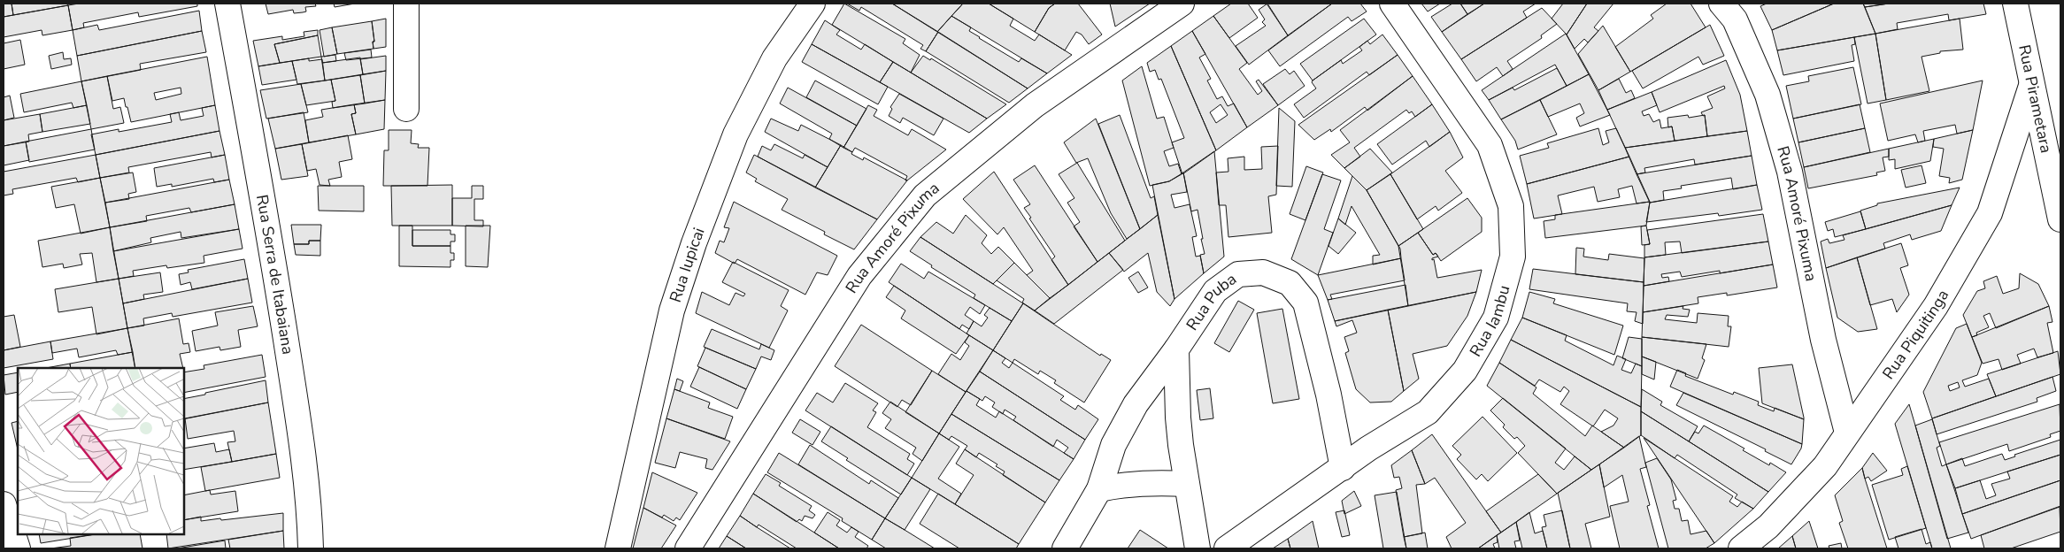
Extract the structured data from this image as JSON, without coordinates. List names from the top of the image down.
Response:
{
  "streets": {
    "street": [
      "Rua Pirametara",
      "Rua Amoré Pixuma",
      "Rua Iupicai",
      "Rua Serra de Itabaiana",
      "Rua Puba",
      "Rua Iambu",
      "Rua Piquitinga"
    ]
  },
  "crossings": [
    ["Rua Pirametara", "Rua Piquitinga"],
    ["Rua Amoré Pixuma", "Rua Piquitinga"],
    ["Rua Puba", "Rua Iambu"]
  ]
}
